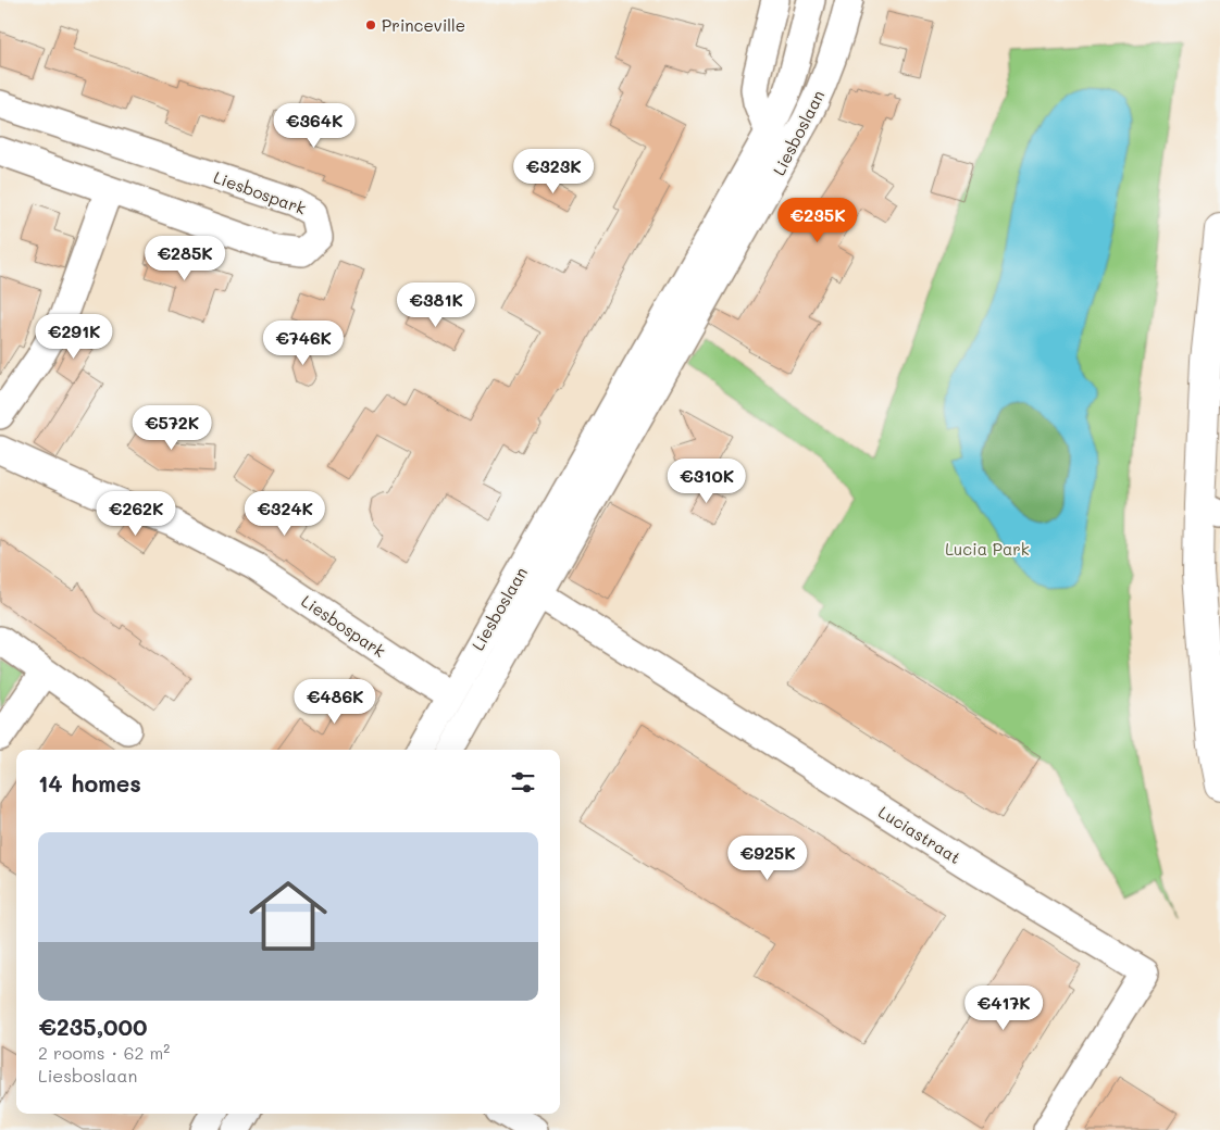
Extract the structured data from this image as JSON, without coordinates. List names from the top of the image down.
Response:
{
  "streets": {
    "street": ["Liesboslaan", "Liesbospark", "Luciastraat"]
  },
  "crossings": [
    ["Liesboslaan", "Liesbospark"],
    ["Liesboslaan", "Luciastraat"]
  ],
  "parks": ["Lucia Park"],
  "places": ["Princeville"],
  "page": {
    "price": [
      "€364K",
      "€323K",
      "€235K",
      "€285K",
      "€381K",
      "€291K",
      "€746K",
      "€572K",
      "€310K",
      "€262K",
      "€324K",
      "€486K",
      "€925K",
      "€417K"
    ],
    "heading": "14 homes",
    "list": [
      {
        "name": "€235,000",
        "note": "2 rooms · 62 m² · Liesboslaan"
      }
    ]
  }
}
